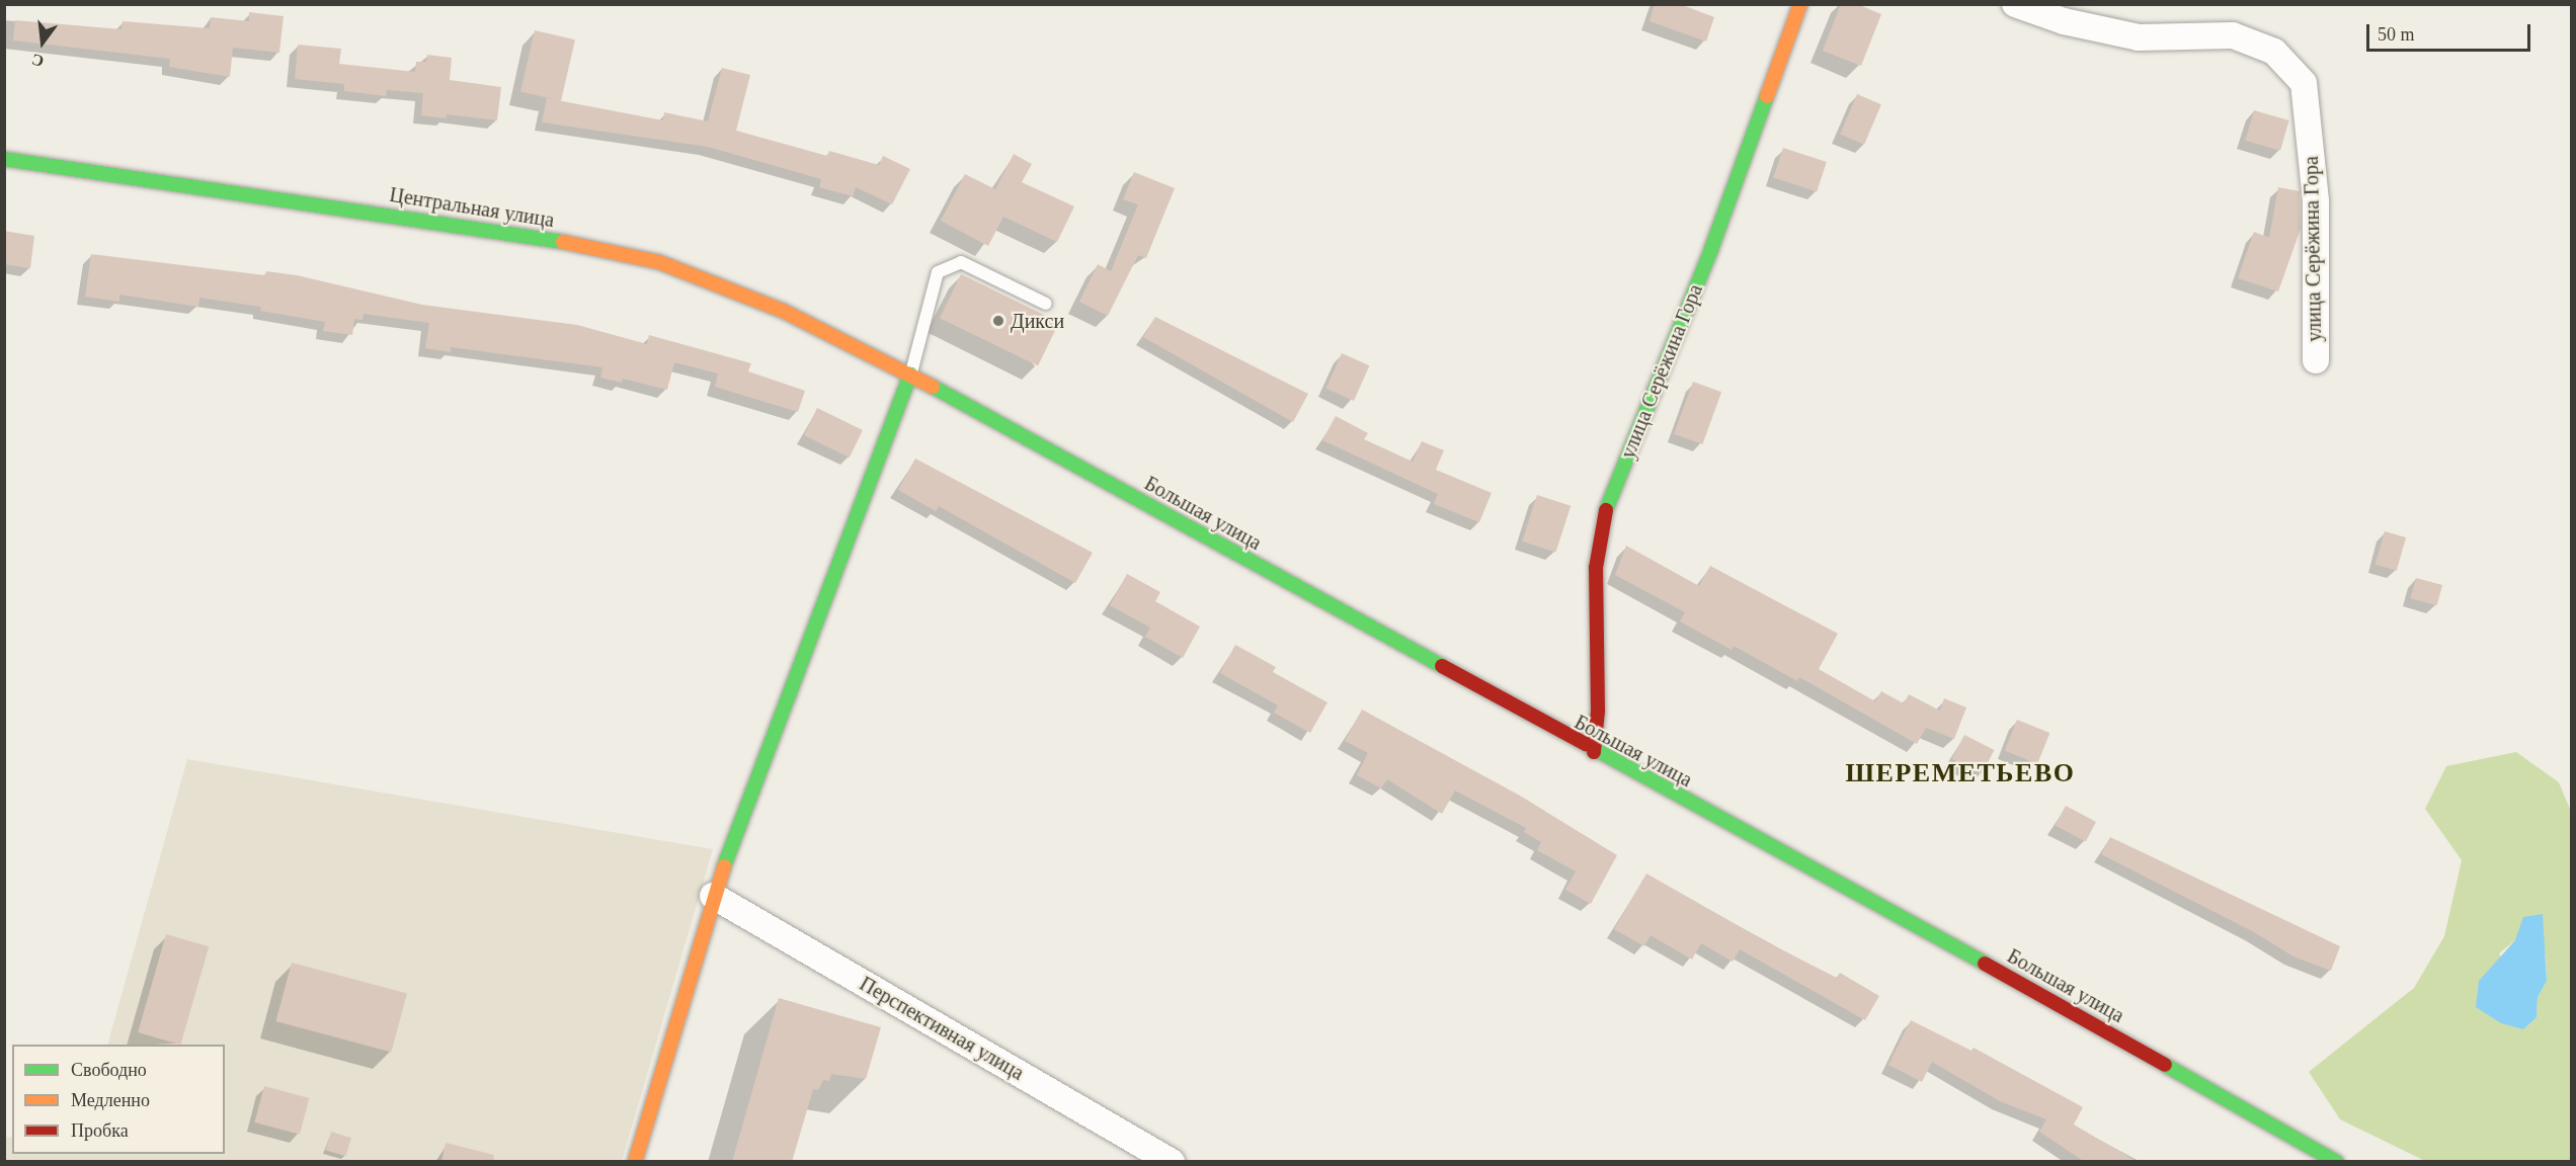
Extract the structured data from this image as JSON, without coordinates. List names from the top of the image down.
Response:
{
  "streets": {
    "street": [
      "Центральная улица",
      "улица Серёжина Гора",
      "Большая улица",
      "Перспективная улица"
    ]
  },
  "crossings": [
    ["Центральная улица", "Большая улица"],
    ["улица Серёжина Гора", "Большая улица"]
  ],
  "districts": ["ШЕРЕМЕТЬЕВО"],
  "places": ["Дикси"],
  "legend": ["Свободно", "Медленно", "Пробка"],
  "scale_bar": "50 m",
  "north": "bottom"
}
